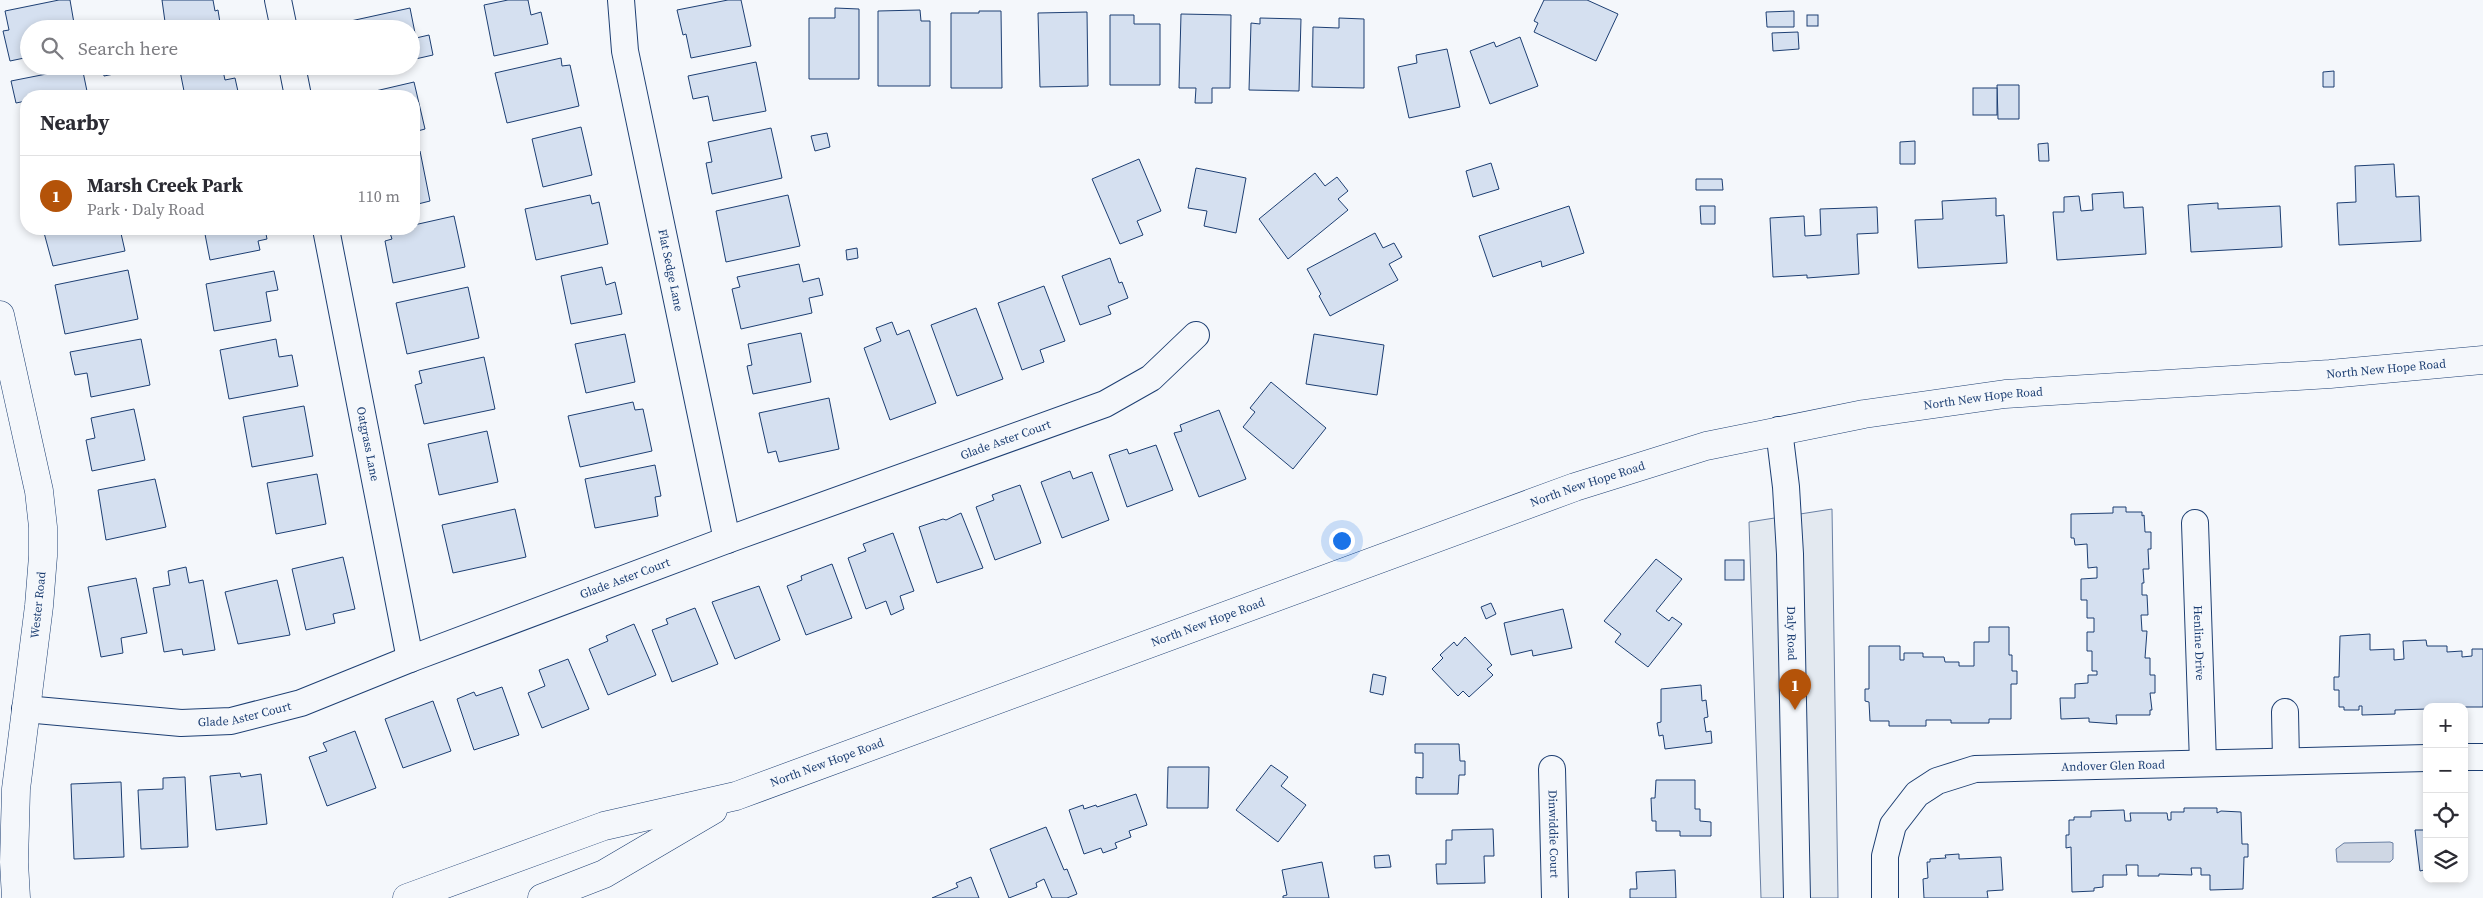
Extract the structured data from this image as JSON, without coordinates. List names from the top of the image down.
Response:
{
  "streets": {
    "main road": ["North New Hope Road", "Wester Road"],
    "street": [
      "Flat Sedge Lane",
      "Glade Aster Court",
      "Oatgrass Lane",
      "Daly Road",
      "Henline Drive",
      "Andover Glen Road",
      "Dinwiddie Court"
    ]
  },
  "crossings": [
    ["Flat Sedge Lane", "Glade Aster Court"],
    ["North New Hope Road", "Daly Road"],
    ["Glade Aster Court", "Oatgrass Lane"],
    ["Glade Aster Court", "Wester Road"],
    ["Henline Drive", "Andover Glen Road"]
  ],
  "page": {
    "search": "Search here",
    "heading": "Nearby",
    "list": [
      {
        "mark": "1",
        "name": "Marsh Creek Park",
        "note": "Park · Daly Road",
        "value": "110 m"
      }
    ],
    "pins": "1",
    "map_buttons": ["+", "−"]
  }
}
